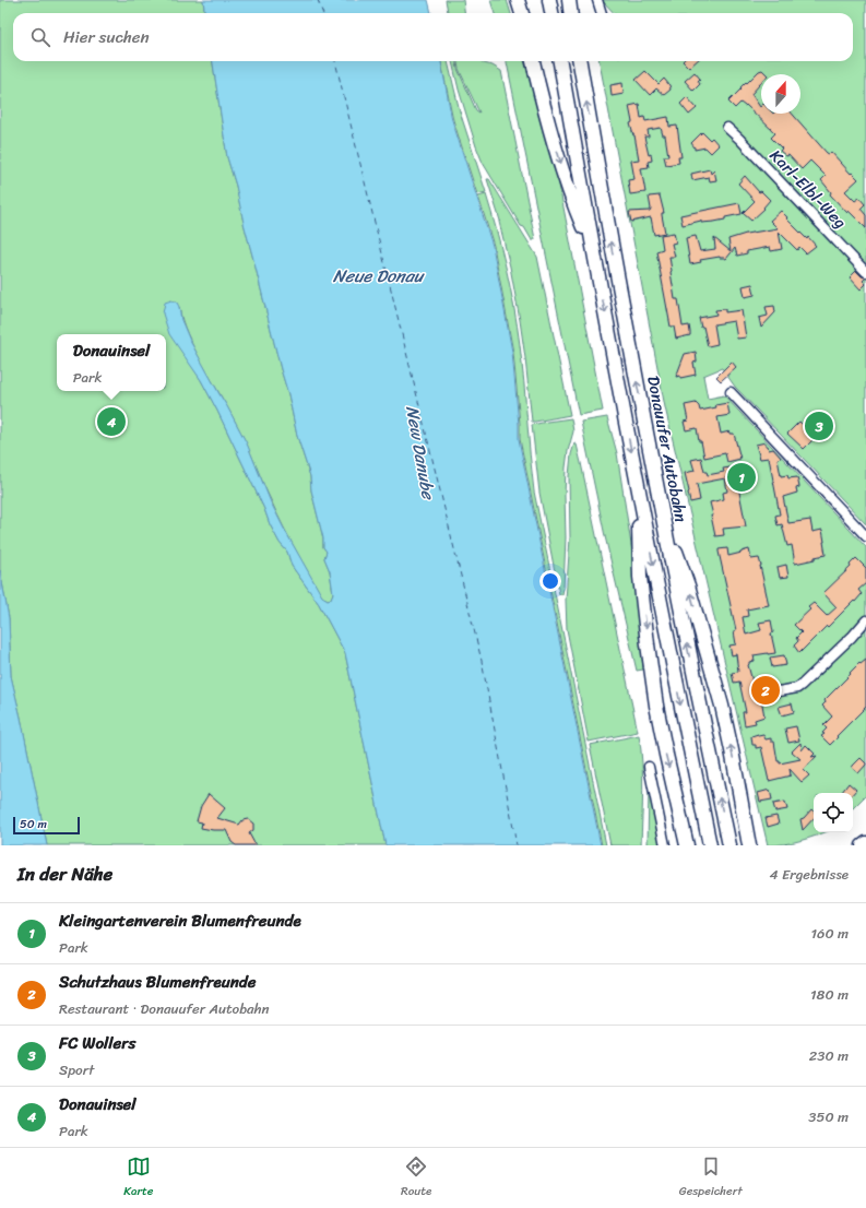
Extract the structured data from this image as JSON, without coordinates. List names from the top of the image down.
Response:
{
  "streets": {
    "highway": ["Donauufer Autobahn"],
    "lane": ["Karl-Elbl-Weg"]
  },
  "water": ["Neue Donau", "New Danube"],
  "scale_bar": "50 m",
  "north": "top",
  "page": {
    "search": "Hier suchen",
    "popup": ["Donauinsel", "Park"],
    "pins": [
      "4",
      "3",
      "1",
      "2"
    ],
    "scale": "50 m",
    "heading": ["In der Nähe", "4 Ergebnisse"],
    "list": [
      {
        "mark": "1",
        "name": "Kleingartenverein Blumenfreunde",
        "note": "Park",
        "value": "160 m"
      },
      {
        "mark": "2",
        "name": "Schutzhaus Blumenfreunde",
        "note": "Restaurant · Donauufer Autobahn",
        "value": "180 m"
      },
      {
        "mark": "3",
        "name": "FC Wollers",
        "note": "Sport",
        "value": "230 m"
      },
      {
        "mark": "4",
        "name": "Donauinsel",
        "note": "Park",
        "value": "350 m"
      }
    ],
    "nav": ["Karte", "Route", "Gespeichert"]
  }
}
